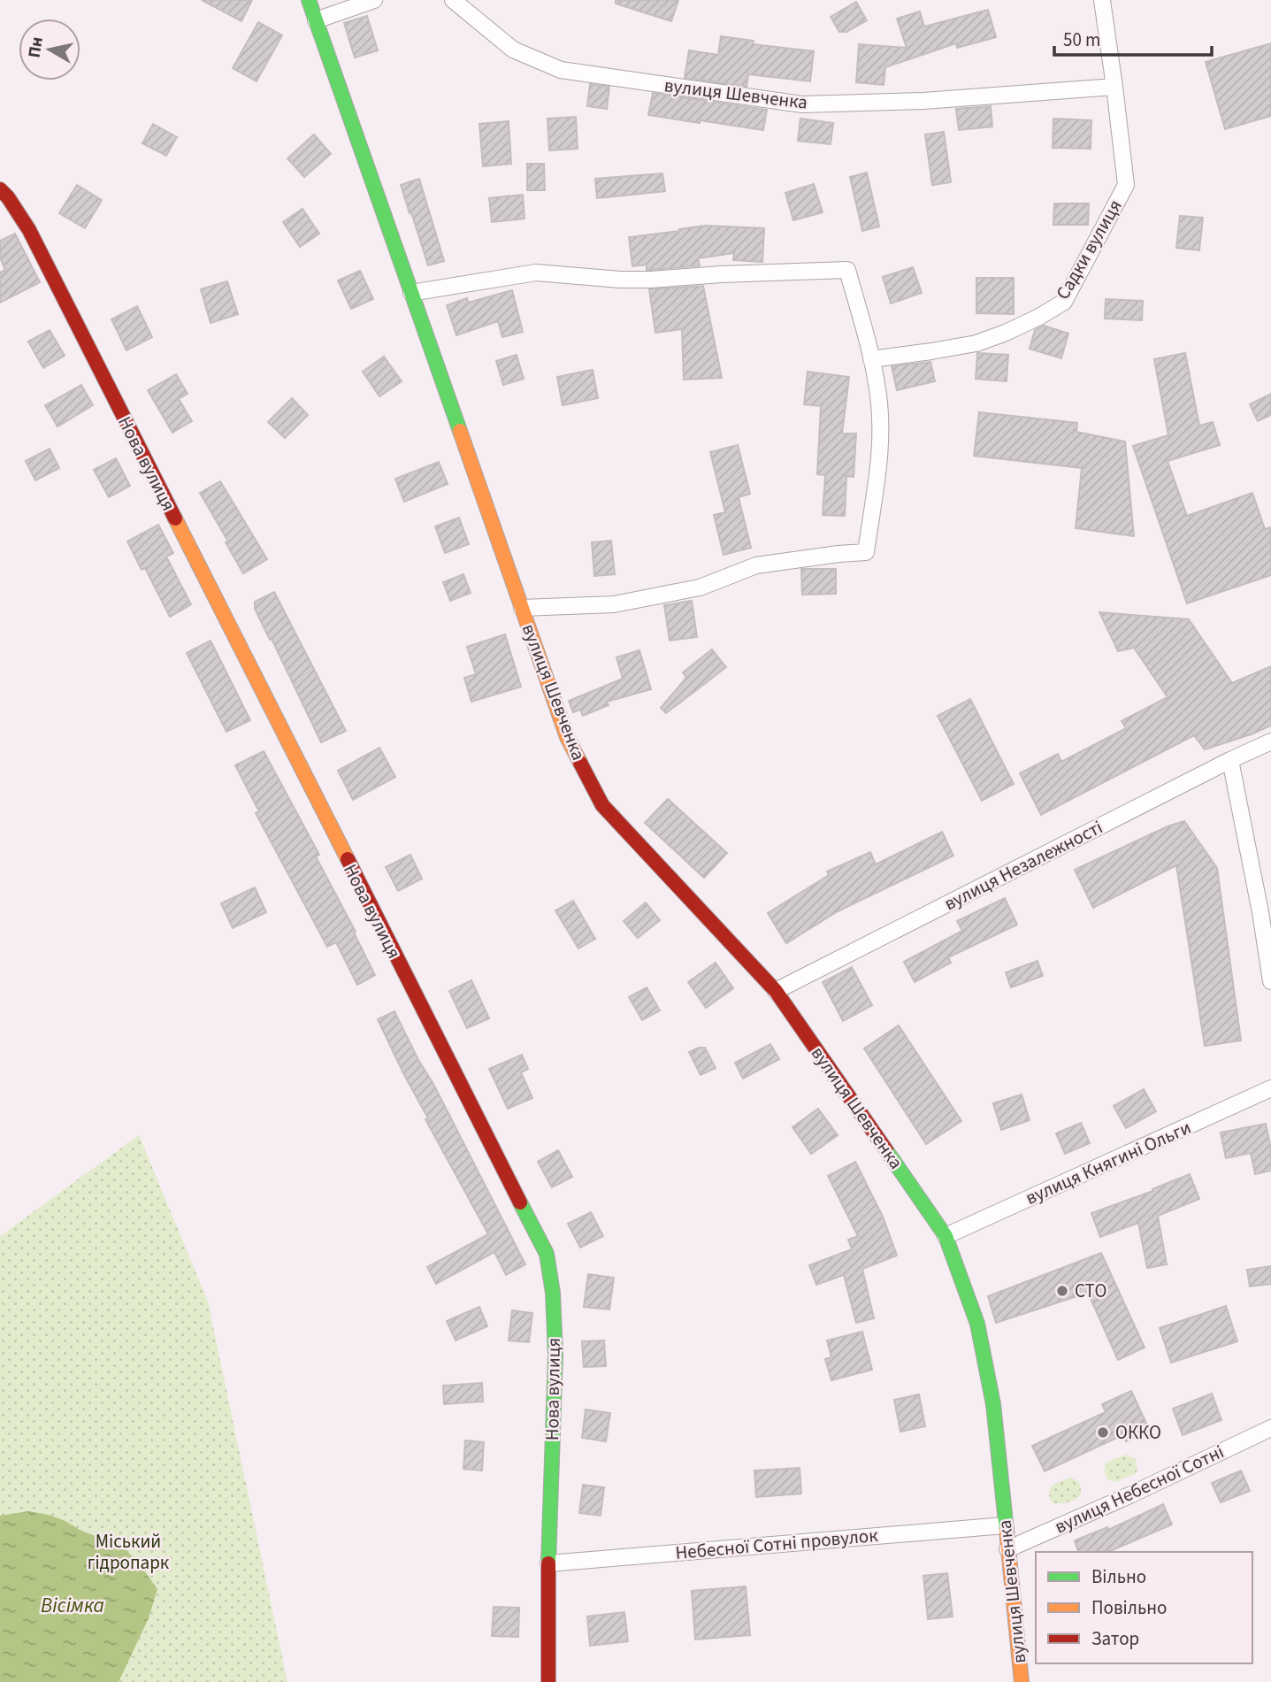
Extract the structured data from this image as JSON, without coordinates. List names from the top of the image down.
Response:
{
  "streets": {
    "main road": ["вулиця Шевченка", "Нова вулиця"],
    "street": [
      "Садки вулиця",
      "вулиця Незалежності",
      "вулиця Княгині Ольги",
      "вулиця Небесної Сотні",
      "Небесної Сотні провулок"
    ]
  },
  "crossings": [
    ["вулиця Шевченка", "Садки вулиця"],
    ["вулиця Шевченка", "вулиця Незалежності"],
    ["вулиця Шевченка", "вулиця Княгині Ольги"],
    ["вулиця Шевченка", "вулиця Небесної Сотні"],
    ["вулиця Шевченка", "Небесної Сотні провулок"],
    ["Нова вулиця", "Небесної Сотні провулок"]
  ],
  "water": ["Вісімка"],
  "parks": ["Міський гідропарк"],
  "places": ["СТО", "ОККО"],
  "legend": ["Вільно", "Повільно", "Затор"],
  "scale_bar": "50 m",
  "north": "left"
}
